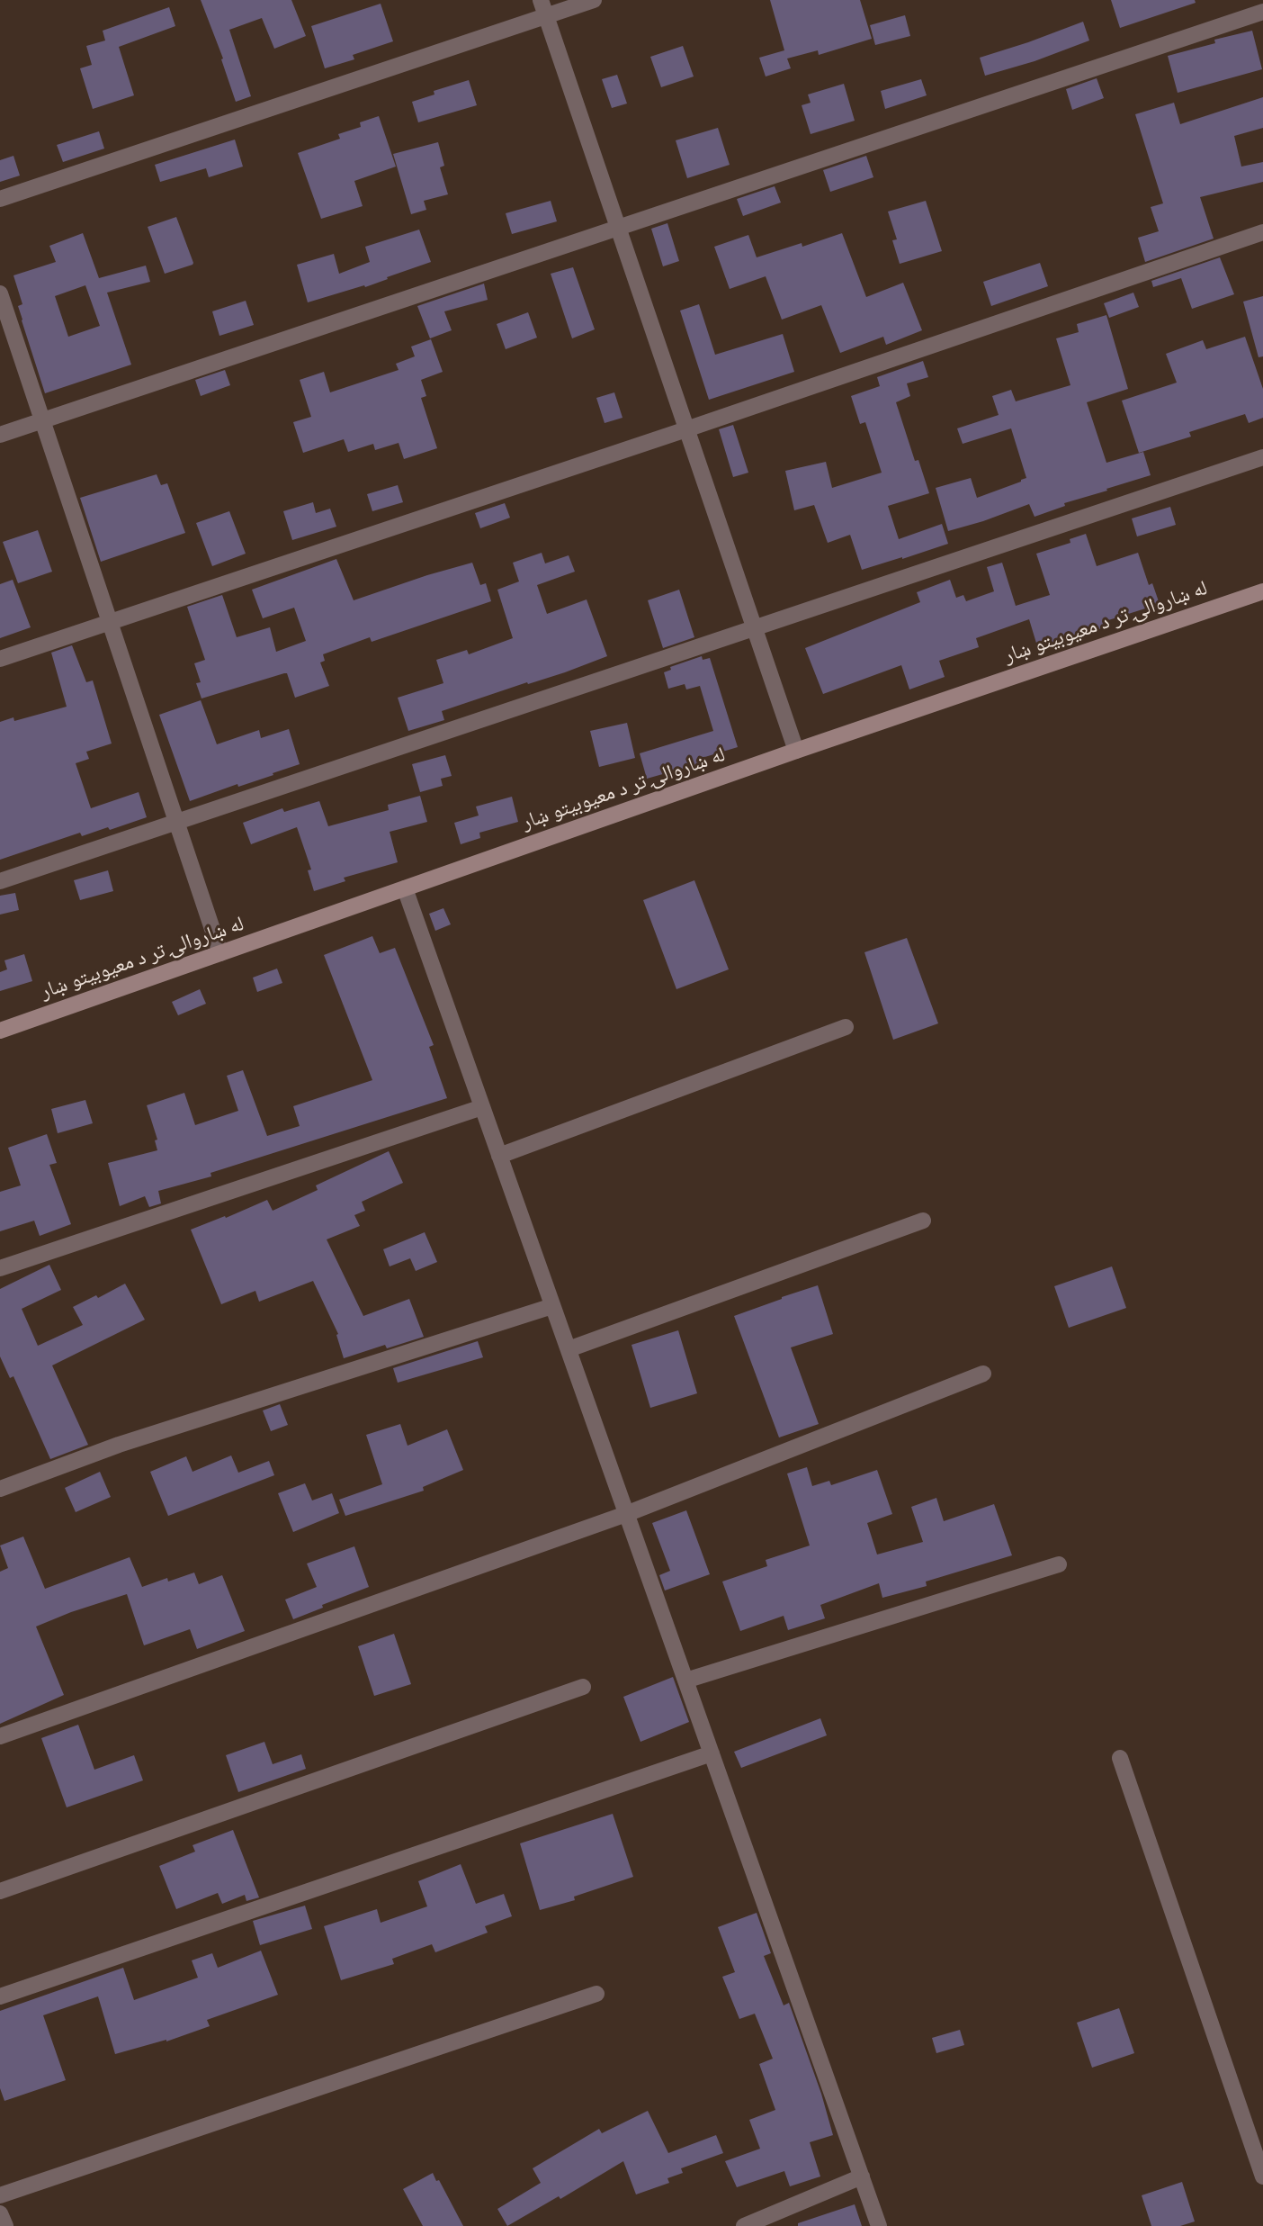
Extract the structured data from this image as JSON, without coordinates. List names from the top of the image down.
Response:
{
  "streets": {
    "street": ["له ښاروالۍ تر د معیوبیتو ښار"]
  }
}
